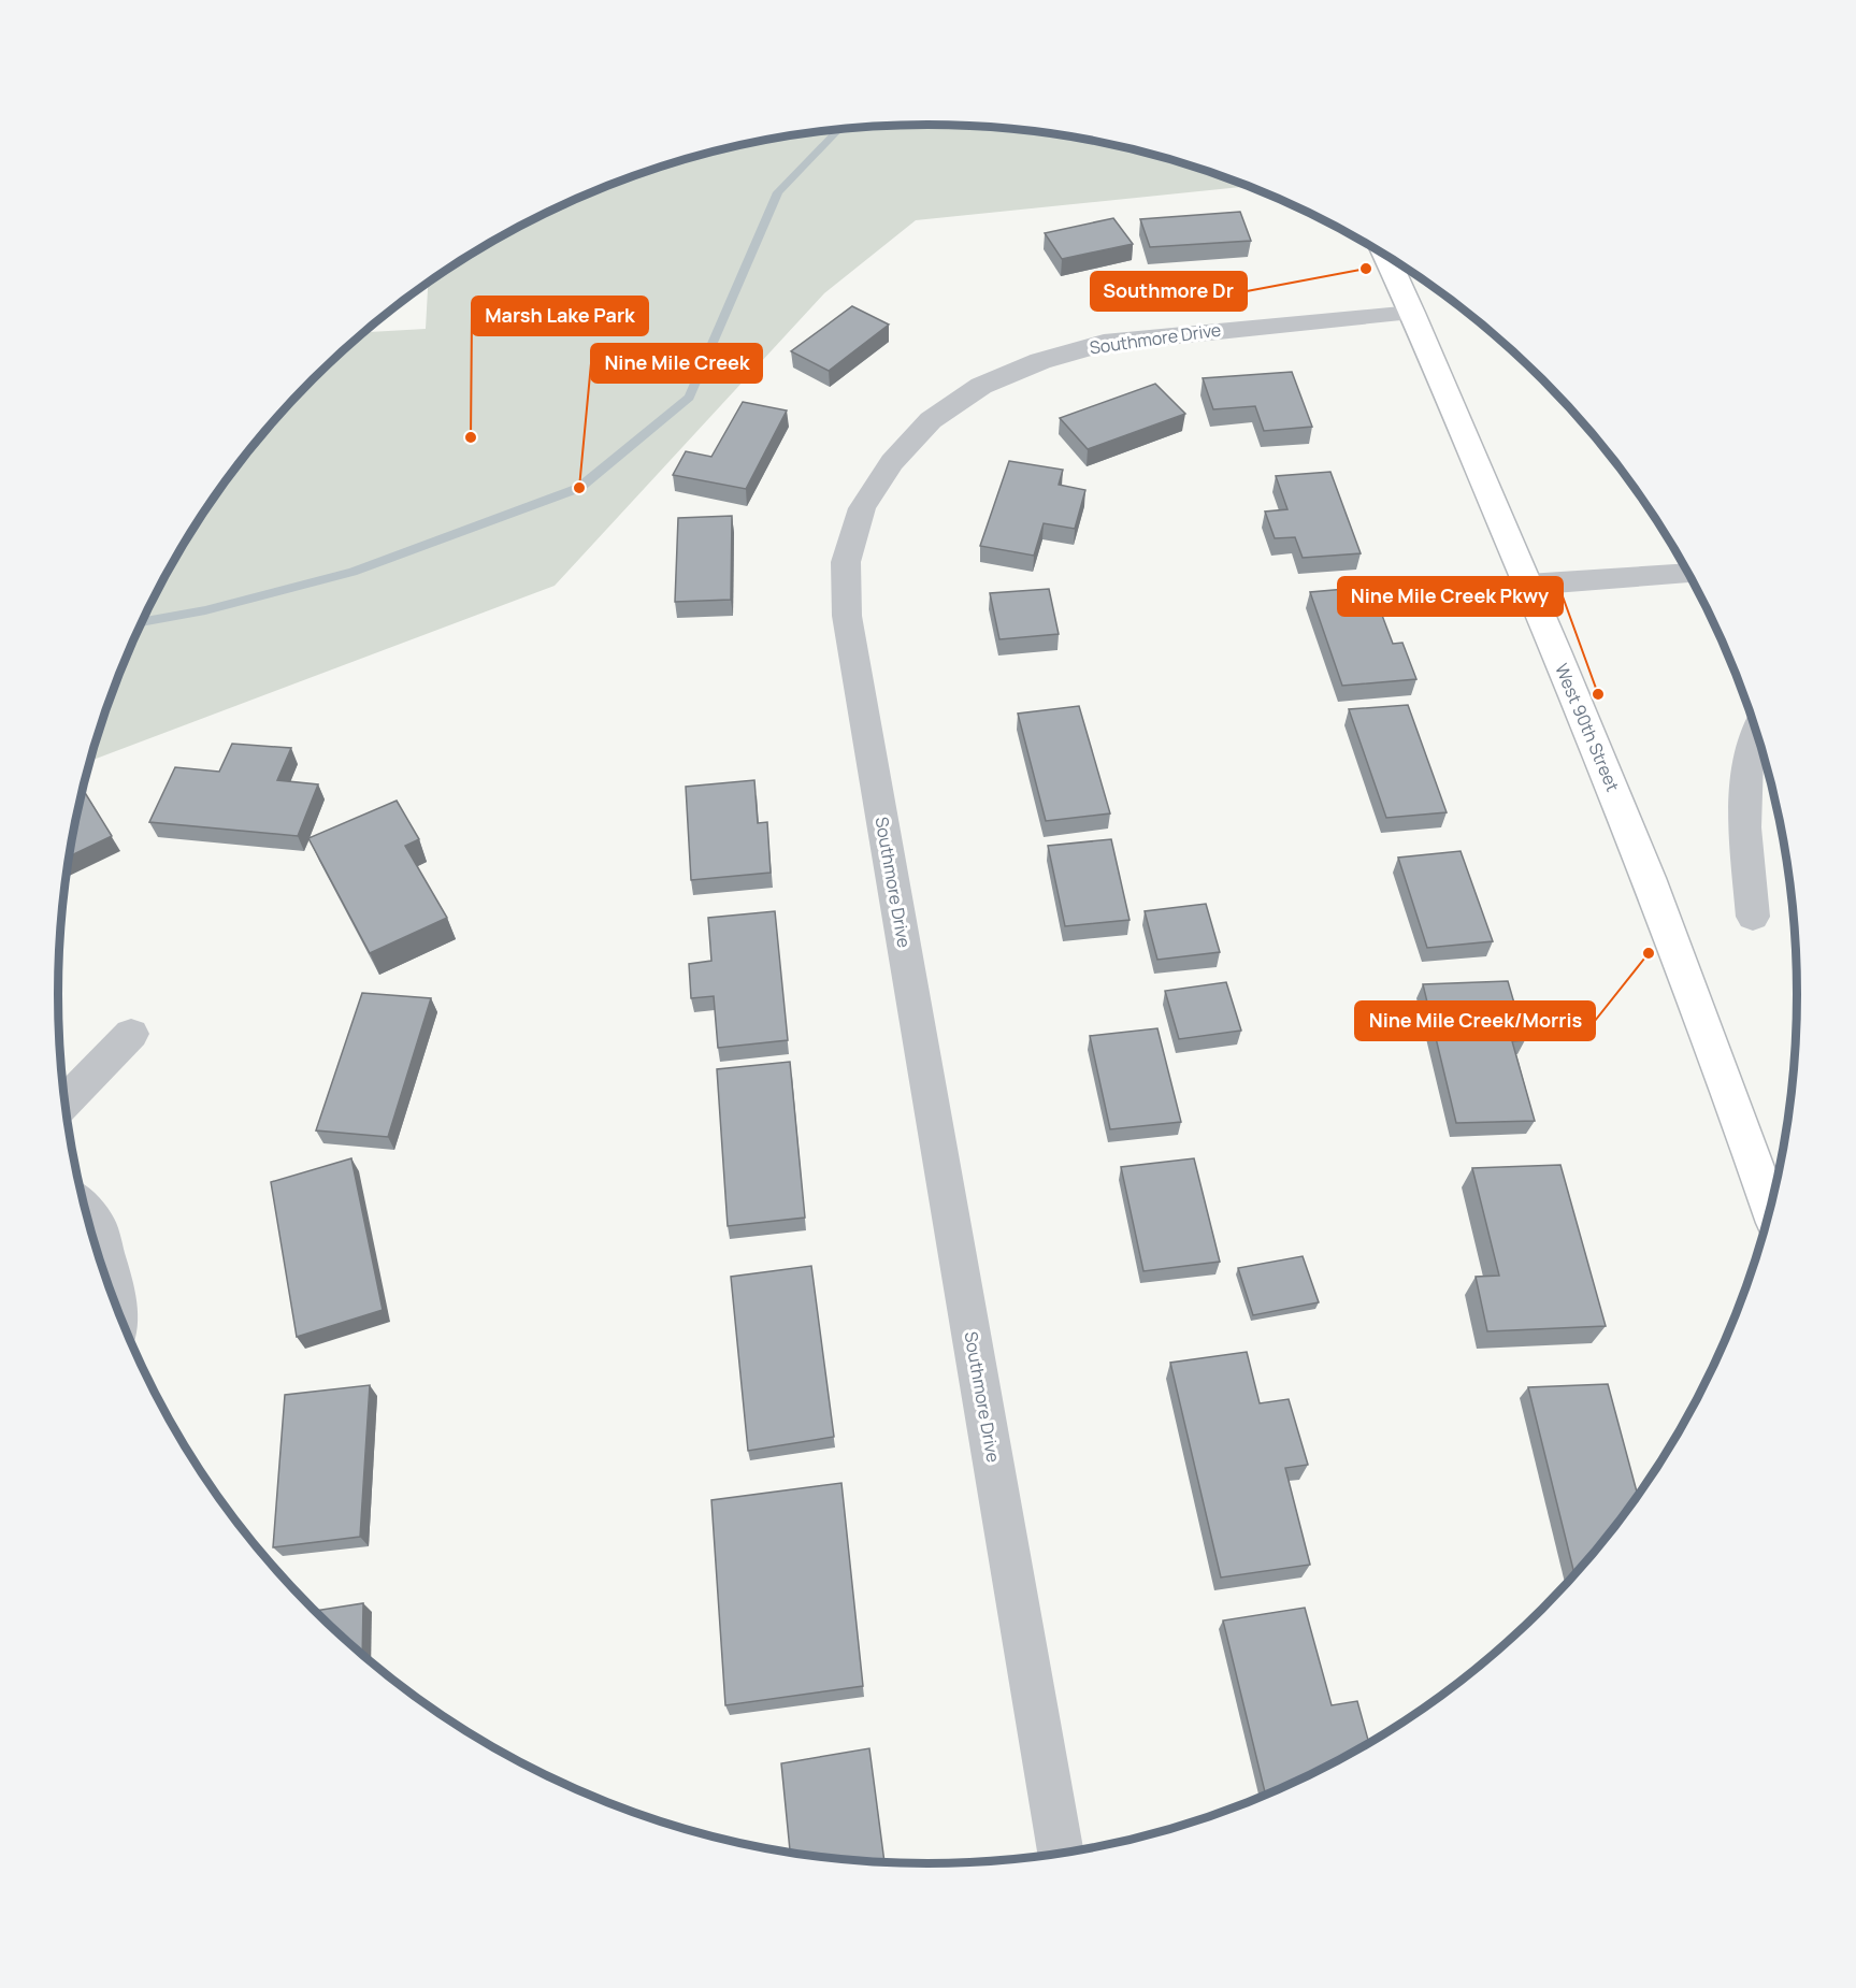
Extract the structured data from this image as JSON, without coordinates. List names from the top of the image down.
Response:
{
  "streets": {
    "street": ["Southmore Drive", "West 90th Street"]
  },
  "crossings": [
    ["Southmore Drive", "West 90th Street"]
  ],
  "places": [
    "Southmore Dr",
    "Marsh Lake Park",
    "Nine Mile Creek",
    "Nine Mile Creek Pkwy",
    "Nine Mile Creek/Morris"
  ]
}
